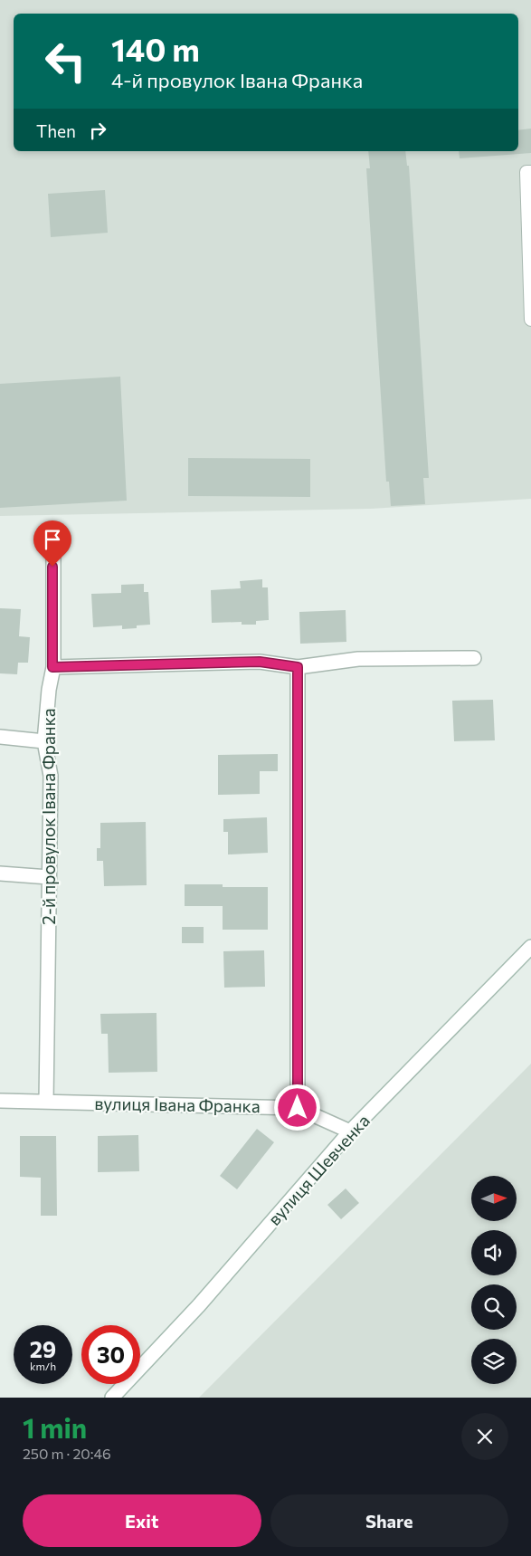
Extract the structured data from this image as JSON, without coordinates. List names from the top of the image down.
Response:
{
  "streets": {
    "street": ["2-й провулок Івана Франка", "вулиця Івана Франка", "вулиця Шевченка"]
  },
  "crossings": [
    ["2-й провулок Івана Франка", "вулиця Івана Франка"],
    ["вулиця Івана Франка", "вулиця Шевченка"]
  ],
  "north": "right",
  "page": {
    "turn": ["140 m", "4-й провулок Івана Франка"],
    "then": "Then",
    "speed": "29 km/h",
    "limit": "30",
    "heading": ["1 min", "250 m · 20:46"],
    "buttons": ["Exit", "Share"]
  }
}
